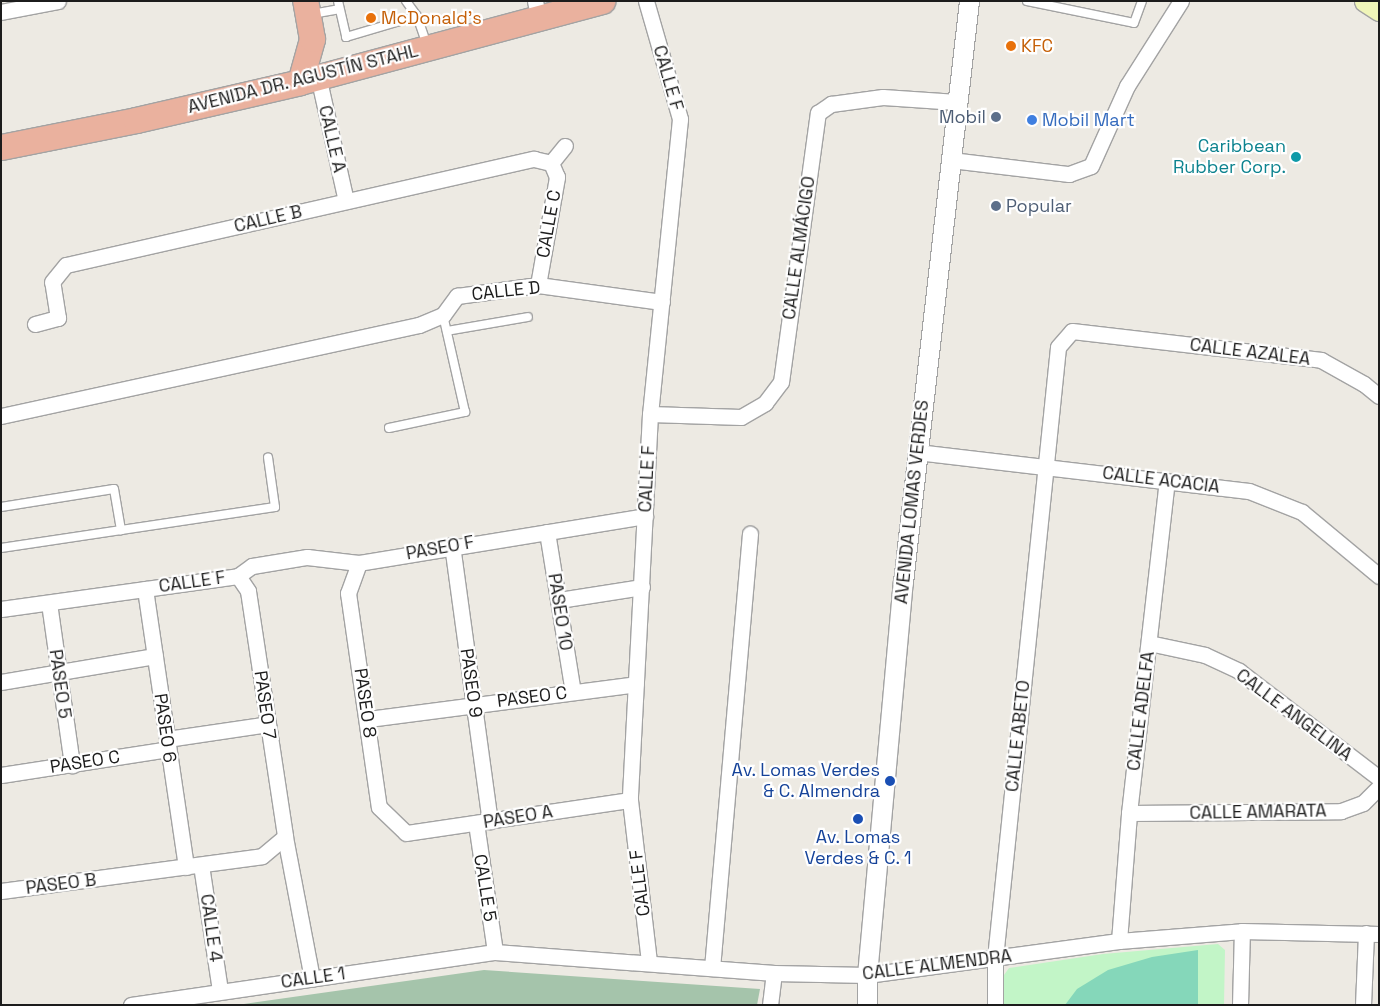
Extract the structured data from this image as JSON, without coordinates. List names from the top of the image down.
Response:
{
  "streets": {
    "highway": ["AVENIDA DR. AGUSTÍN STAHL"],
    "street": [
      "CALLE F",
      "CALLE A",
      "CALLE B",
      "CALLE C",
      "CALLE ALMÁCIGO",
      "CALLE D",
      "CALLE AZALEA",
      "CALLE ACACIA",
      "AVENIDA LOMAS VERDES",
      "PASEO F",
      "PASEO 10",
      "PASEO 9",
      "PASEO 5",
      "PASEO C",
      "PASEO 8",
      "PASEO 7",
      "CALLE ADELFA",
      "CALLE ANGELINA",
      "PASEO 6",
      "CALLE ABETO",
      "CALLE AMARATA",
      "PASEO A",
      "PASEO B",
      "CALLE 5",
      "CALLE 4",
      "CALLE ALMENDRA",
      "CALLE 1"
    ]
  },
  "crossings": [
    ["CALLE F", "CALLE ALMÁCIGO"],
    ["CALLE F", "CALLE D"],
    ["CALLE F", "PASEO F"],
    ["CALLE F", "PASEO C"],
    ["CALLE F", "PASEO 7"],
    ["CALLE F", "PASEO 6"],
    ["CALLE F", "PASEO A"],
    ["CALLE F", "CALLE ALMENDRA"],
    ["AVENIDA DR. AGUSTÍN STAHL", "CALLE A"],
    ["CALLE A", "CALLE B"],
    ["CALLE B", "CALLE C"],
    ["CALLE C", "CALLE D"],
    ["CALLE ALMÁCIGO", "AVENIDA LOMAS VERDES"],
    ["CALLE AZALEA", "CALLE ACACIA"],
    ["CALLE AZALEA", "CALLE ABETO"],
    ["CALLE ACACIA", "AVENIDA LOMAS VERDES"],
    ["CALLE ACACIA", "CALLE ADELFA"],
    ["CALLE ACACIA", "CALLE ABETO"],
    ["AVENIDA LOMAS VERDES", "CALLE ALMENDRA"],
    ["PASEO F", "PASEO 10"],
    ["PASEO F", "PASEO 9"],
    ["PASEO F", "PASEO 8"],
    ["PASEO F", "PASEO 7"],
    ["PASEO 10", "PASEO C"],
    ["PASEO 9", "PASEO C"],
    ["PASEO 9", "PASEO A"],
    ["PASEO 9", "CALLE 5"],
    ["PASEO 5", "PASEO C"],
    ["PASEO C", "PASEO 8"],
    ["PASEO C", "PASEO 7"],
    ["PASEO C", "PASEO 6"],
    ["PASEO 8", "PASEO A"],
    ["PASEO 7", "CALLE 1"],
    ["CALLE ADELFA", "CALLE ANGELINA"],
    ["CALLE ADELFA", "CALLE AMARATA"],
    ["CALLE ADELFA", "CALLE ALMENDRA"],
    ["PASEO 6", "PASEO B"],
    ["PASEO 6", "CALLE 4"],
    ["CALLE ABETO", "CALLE ALMENDRA"],
    ["PASEO A", "CALLE 5"],
    ["PASEO B", "CALLE 4"],
    ["CALLE 5", "CALLE ALMENDRA"],
    ["CALLE 5", "CALLE 1"],
    ["CALLE 4", "CALLE 1"],
    ["CALLE ALMENDRA", "CALLE 1"]
  ],
  "places": [
    "McDonald's",
    "KFC",
    "Mobil",
    "Mobil Mart",
    "Caribbean Rubber Corp.",
    "Popular",
    "Av. Lomas Verdes & C. Almendra",
    "Av. Lomas Verdes & C. 1"
  ]
}
